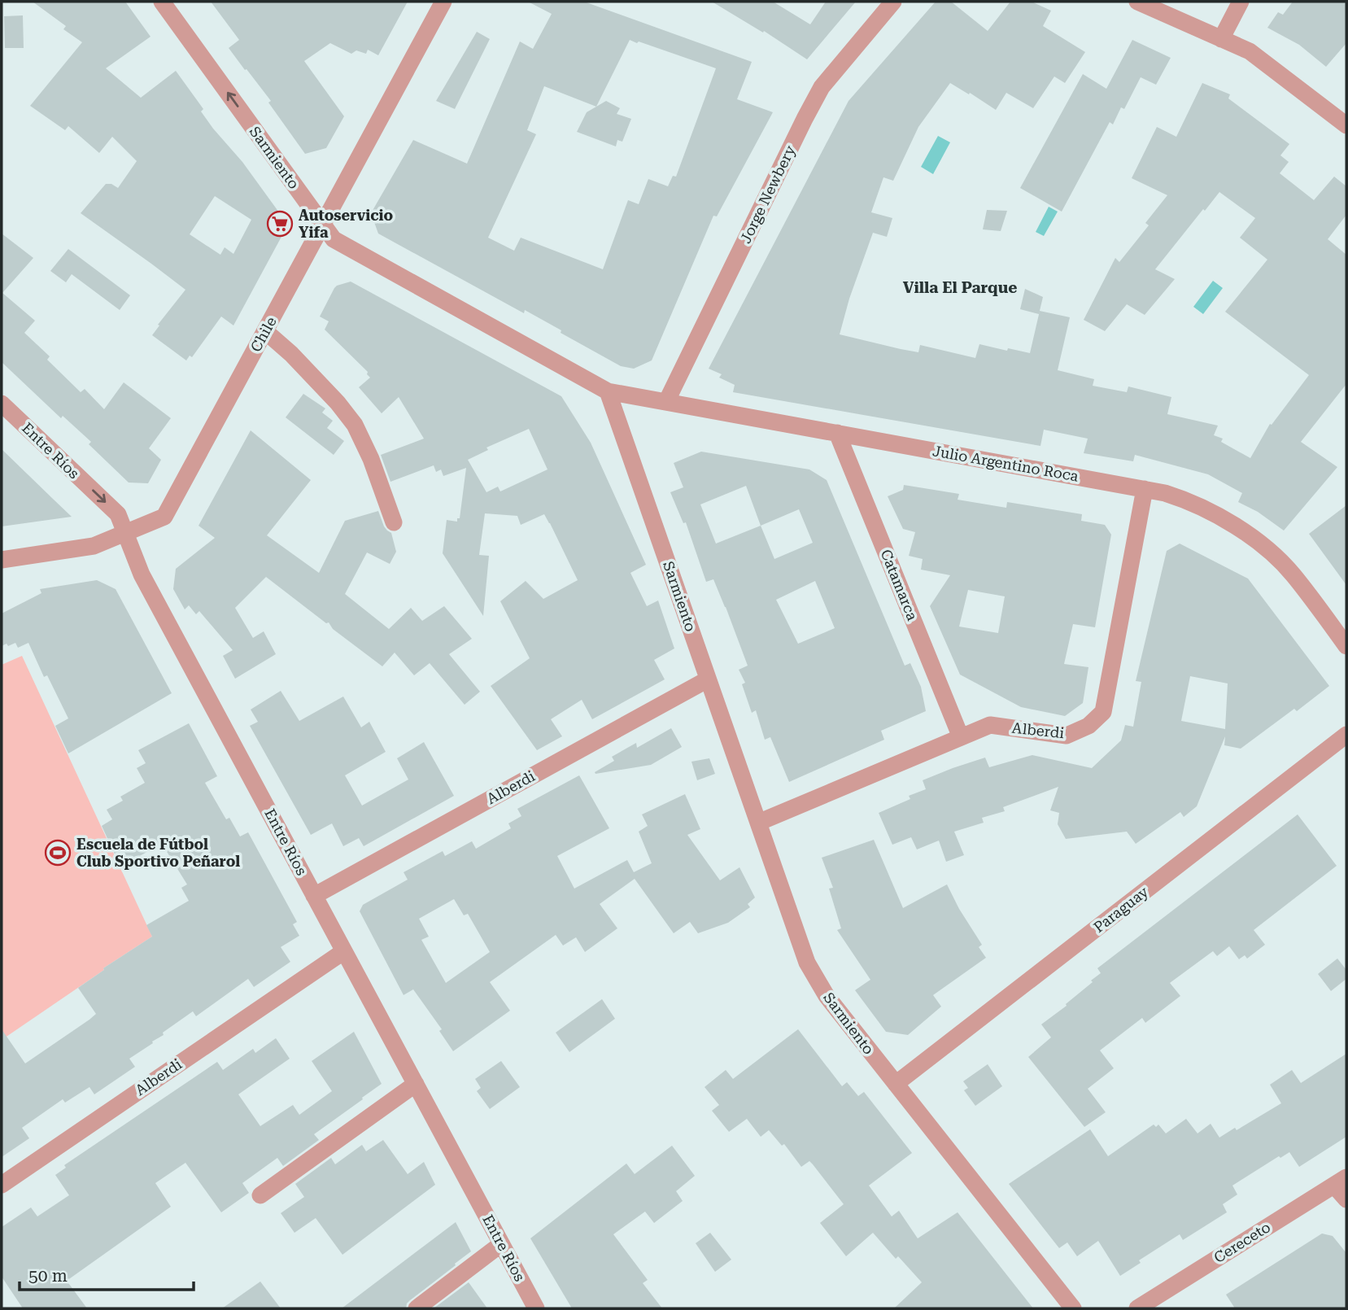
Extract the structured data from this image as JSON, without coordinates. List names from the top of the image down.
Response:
{
  "streets": {
    "street": [
      "Sarmiento",
      "Jorge Newbery",
      "Chile",
      "Entre Ríos",
      "Julio Argentino Roca",
      "Catamarca",
      "Alberdi",
      "Paraguay",
      "Cereceto"
    ]
  },
  "crossings": [
    ["Sarmiento", "Chile"],
    ["Sarmiento", "Julio Argentino Roca"],
    ["Sarmiento", "Alberdi"],
    ["Sarmiento", "Paraguay"],
    ["Jorge Newbery", "Julio Argentino Roca"],
    ["Chile", "Entre Ríos"],
    ["Entre Ríos", "Alberdi"],
    ["Julio Argentino Roca", "Catamarca"],
    ["Julio Argentino Roca", "Alberdi"],
    ["Catamarca", "Alberdi"]
  ],
  "districts": ["Villa El Parque"],
  "places": {
    "supermarket": ["Autoservicio Yifa"],
    "sports": ["Escuela de Fútbol Club Sportivo Peñarol"]
  },
  "scale_bar": "50 m"
}
